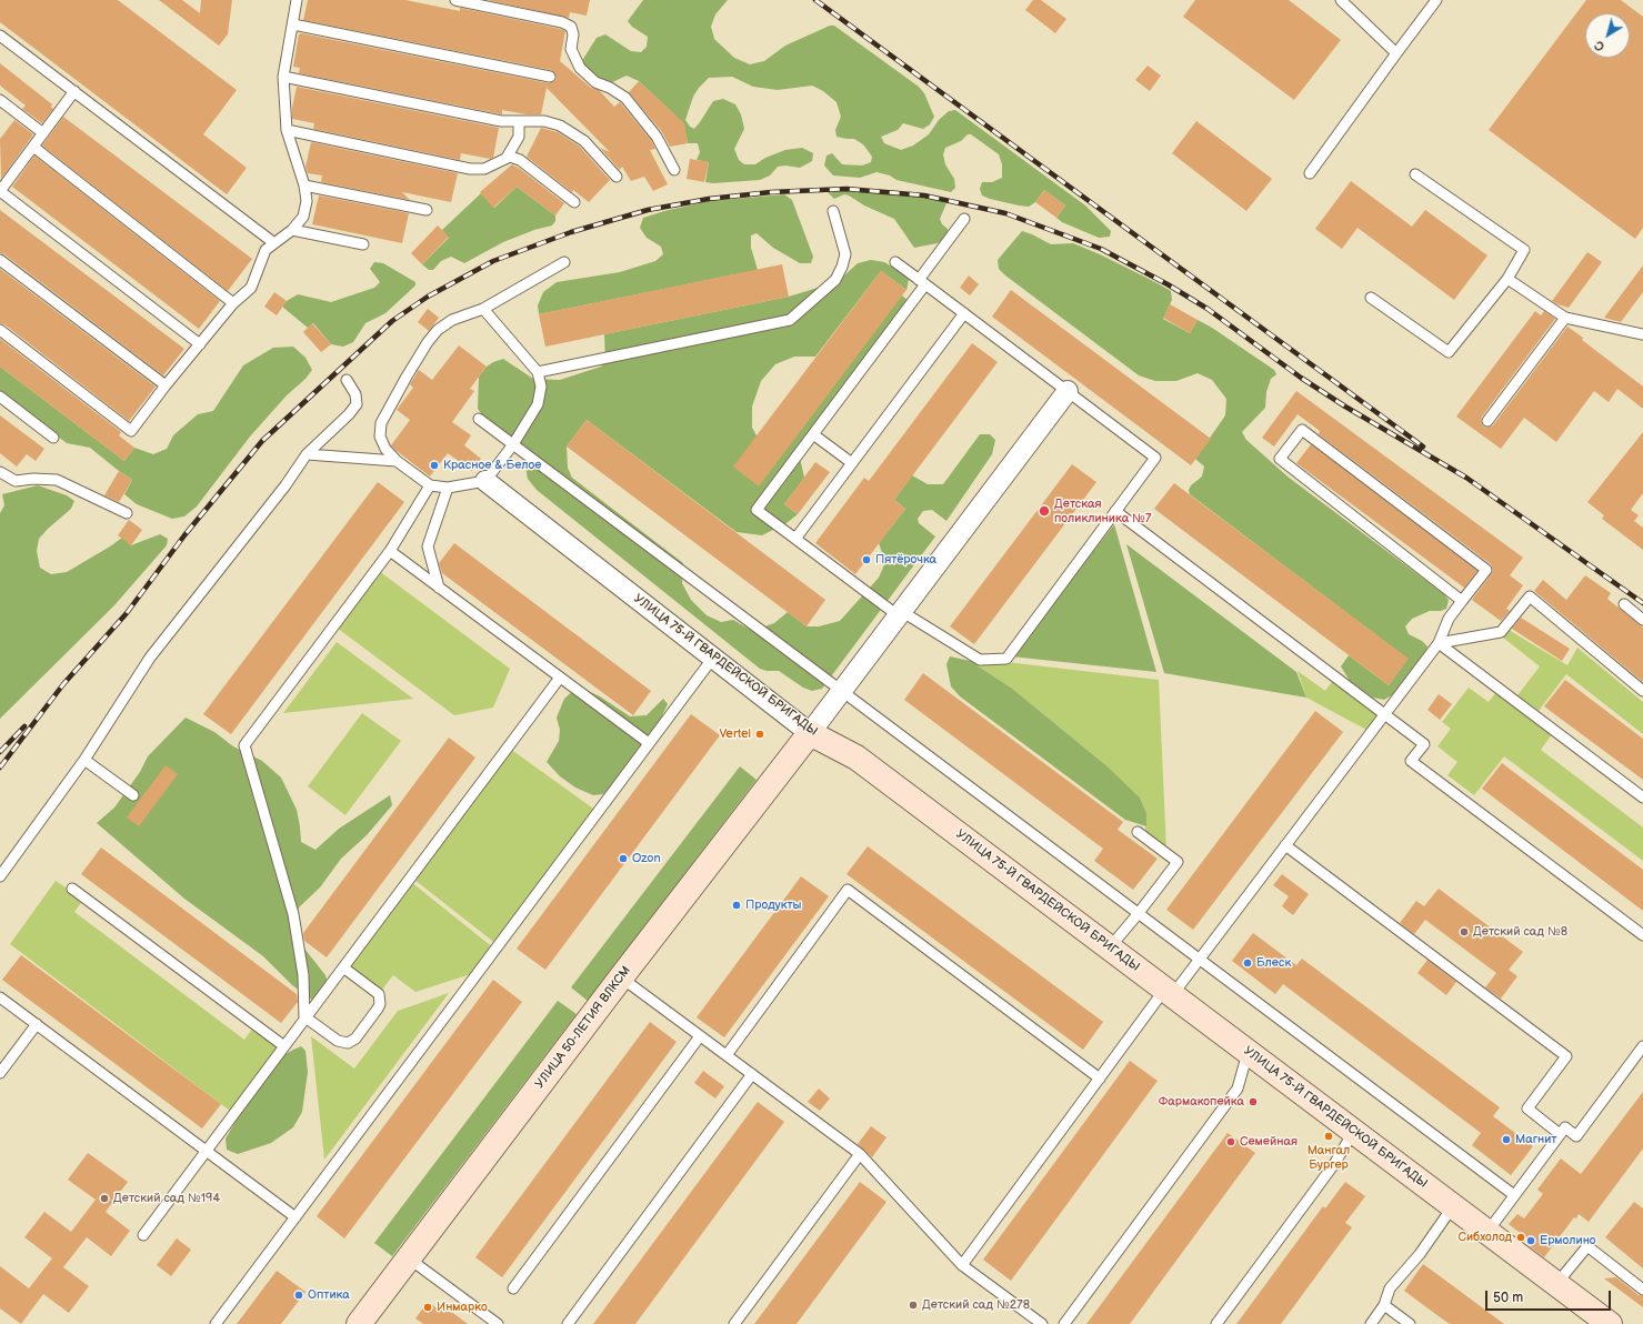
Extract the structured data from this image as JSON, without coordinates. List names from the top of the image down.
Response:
{
  "streets": {
    "main road": ["УЛИЦА 75-Й ГВАРДЕЙСКОЙ БРИГАДЫ", "УЛИЦА 50-ЛЕТИЯ ВЛКСМ"]
  },
  "crossings": [
    ["УЛИЦА 75-Й ГВАРДЕЙСКОЙ БРИГАДЫ", "УЛИЦА 50-ЛЕТИЯ ВЛКСМ"]
  ],
  "places": [
    "Красное & Белое",
    "Детская поликлиника №7",
    "Пятёрочка",
    "Vertel",
    "Ozon",
    "Продукты",
    "Детский сад №8",
    "Блеск",
    "Фармакопейка",
    "Мангал Бургер",
    "Магнит",
    "Семейная",
    "Детский сад №194",
    "Сибхолод",
    "Ермолино",
    "Оптика",
    "Детский сад №278",
    "Инмарко"
  ],
  "scale_bar": "50 m",
  "north": "bottom left"
}
